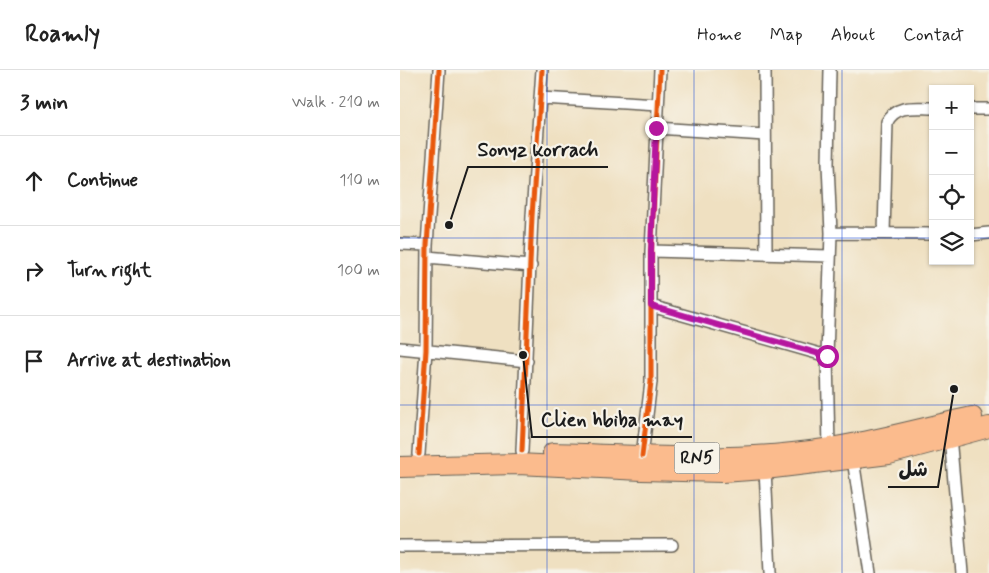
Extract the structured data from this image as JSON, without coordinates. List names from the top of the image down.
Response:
{
  "streets": {
    "highway": ["RN5"]
  },
  "places": ["Sonyz korrach", "Clien hbiba may", "شل"],
  "page": {
    "header": "Roamly",
    "nav": [
      "Home",
      "Map",
      "About",
      "Contact"
    ],
    "heading": ["3 min", "Walk · 210 m"],
    "map_buttons": ["+", "−"],
    "list": [
      ["Continue", "110 m"],
      ["Turn right", "100 m"],
      "Arrive at destination"
    ]
  }
}
